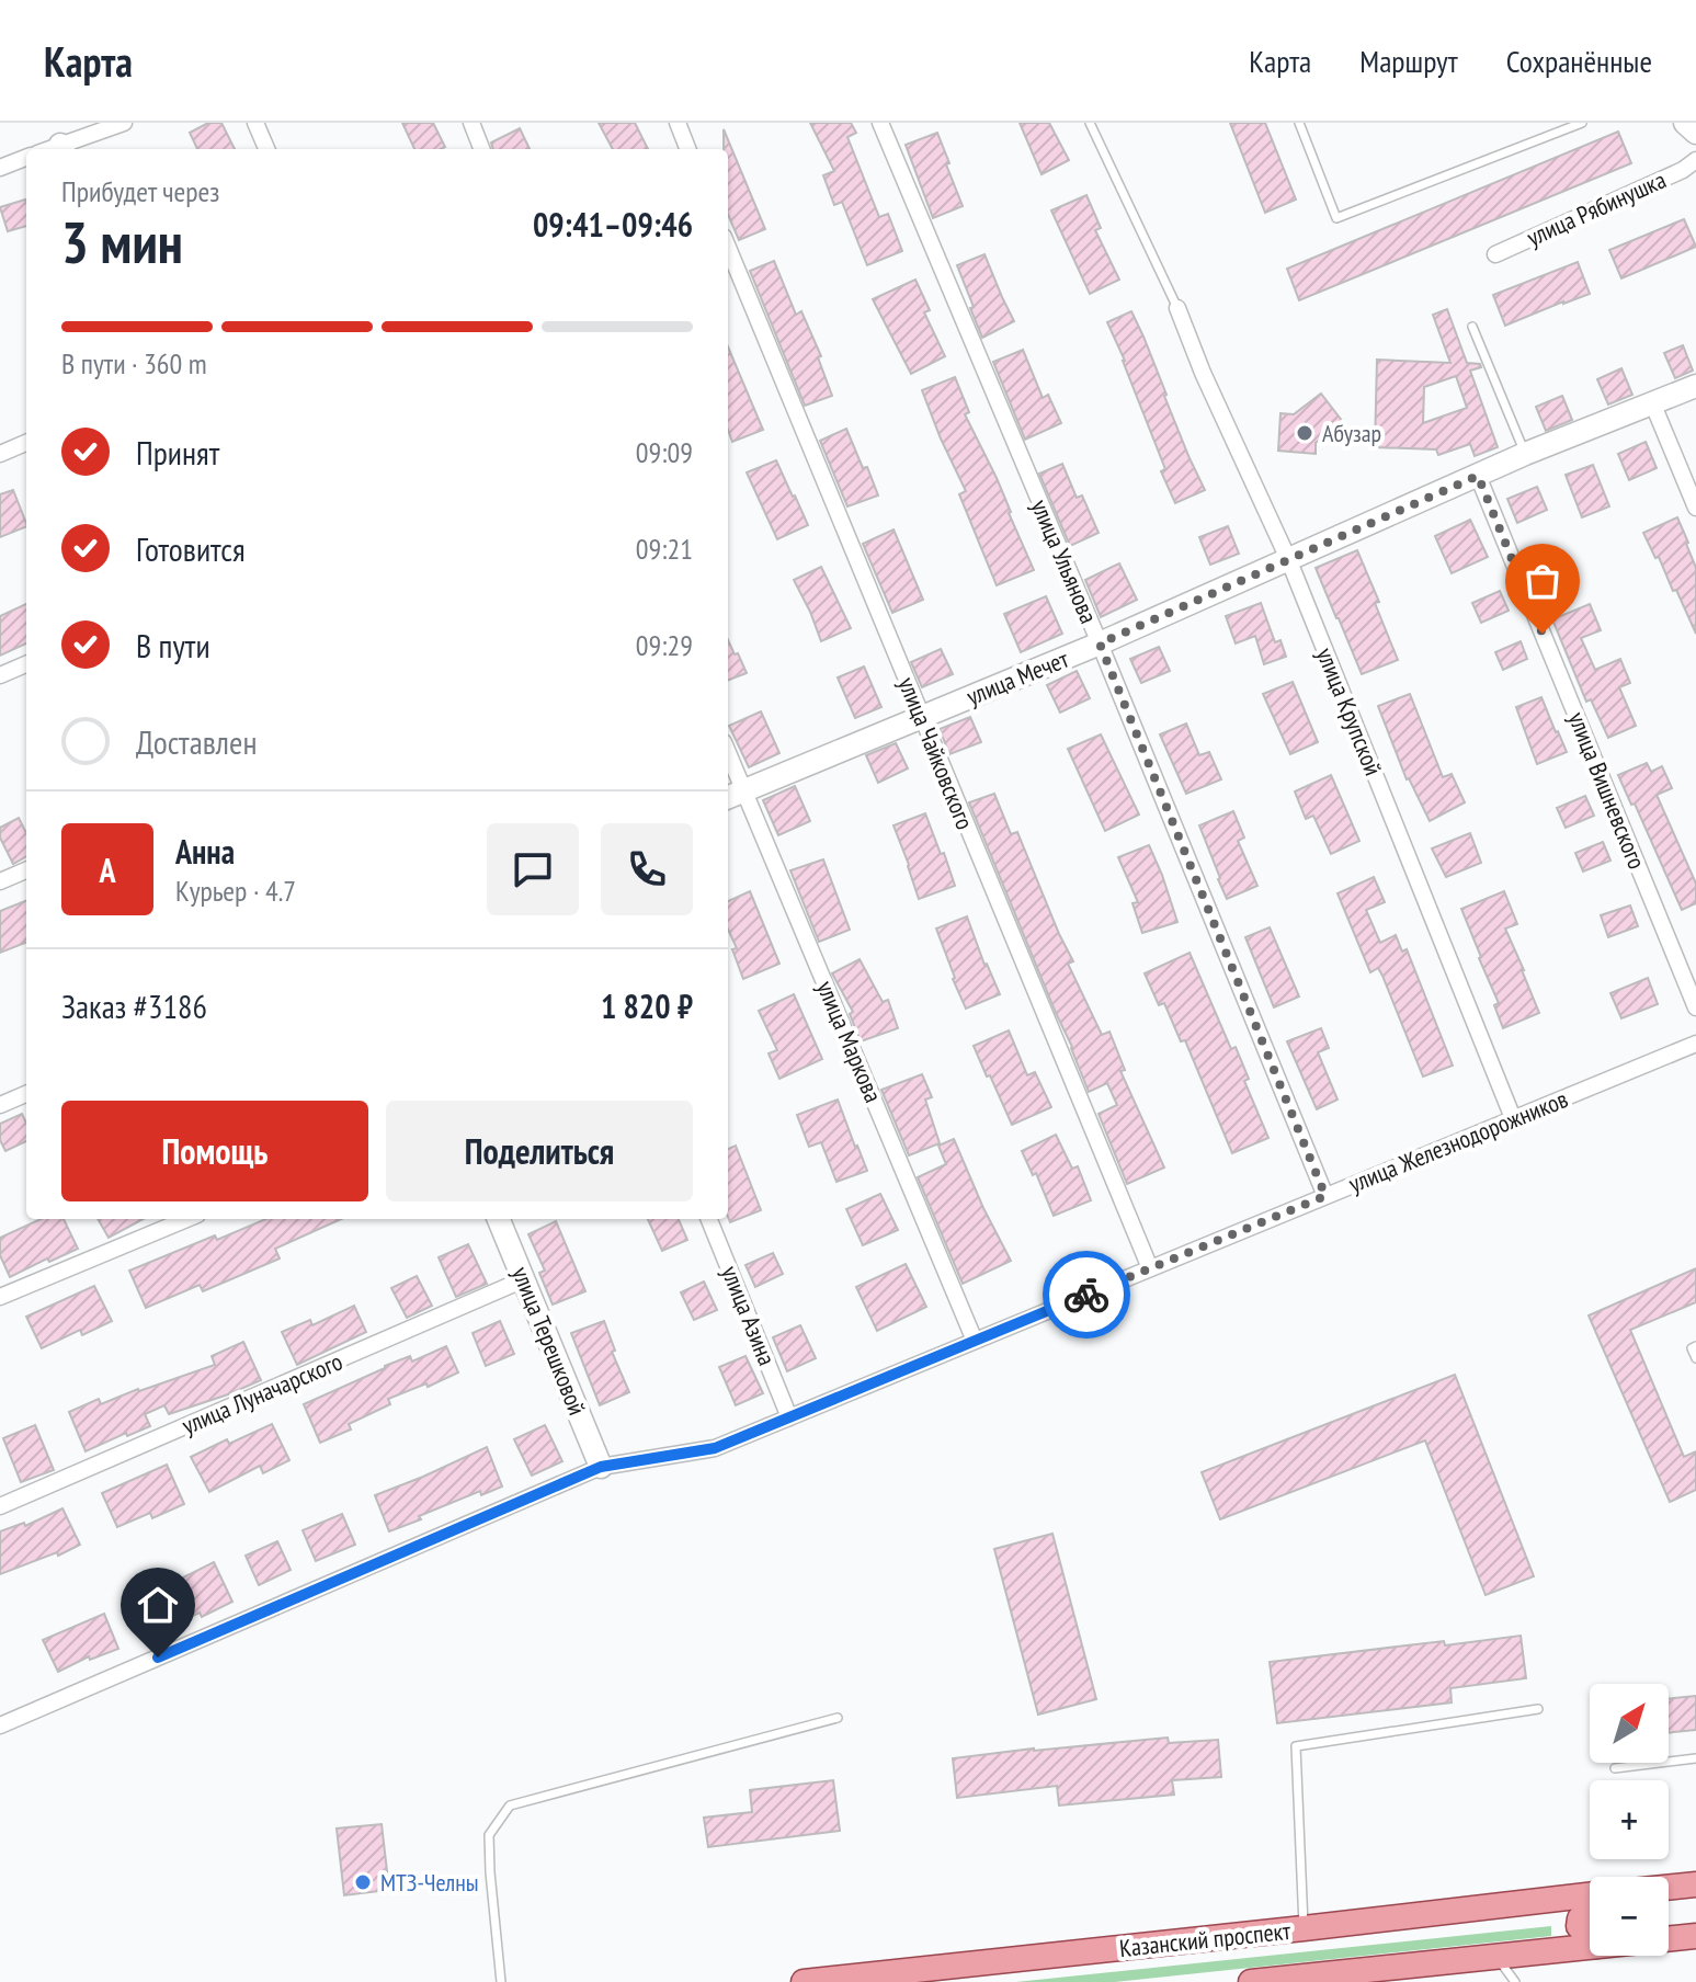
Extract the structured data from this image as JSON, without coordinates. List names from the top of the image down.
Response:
{
  "streets": {
    "main road": ["Казанский проспект"],
    "street": [
      "улица Рябинушка",
      "улица Ульянова",
      "улица Мечет",
      "улица Крупской",
      "улица Чайковского",
      "улица Вишневского",
      "улица Маркова",
      "улица Железнодорожников",
      "улица Азина",
      "улица Терешковой",
      "улица Луначарского"
    ]
  },
  "crossings": [
    ["улица Ульянова", "улица Мечет"],
    ["улица Ульянова", "улица Железнодорожников"],
    ["улица Мечет", "улица Крупской"],
    ["улица Мечет", "улица Чайковского"],
    ["улица Мечет", "улица Вишневского"],
    ["улица Мечет", "улица Маркова"],
    ["улица Крупской", "улица Железнодорожников"],
    ["улица Чайковского", "улица Железнодорожников"],
    ["улица Маркова", "улица Железнодорожников"],
    ["улица Железнодорожников", "улица Азина"],
    ["улица Железнодорожников", "улица Терешковой"],
    ["улица Терешковой", "улица Луначарского"]
  ],
  "places": ["Абузар", "МТЗ-Челны"],
  "north": "top right",
  "page": {
    "header": "Карта",
    "nav": ["Карта", "Маршрут", "Сохранённые"],
    "heading": ["3 мин", "Прибудет через", "09:41–09:46"],
    "panel": [
      "Анна",
      "Курьер · 4.7",
      "Заказ #3186",
      "1 820 ₽"
    ],
    "bar": "В пути · 360 m",
    "list": [
      ["Принят", "09:09"],
      ["Готовится", "09:21"],
      ["В пути", "09:29"],
      "Доставлен"
    ],
    "round": "А",
    "buttons": ["Помощь", "Поделиться"],
    "map_buttons": ["+", "−"]
  }
}
